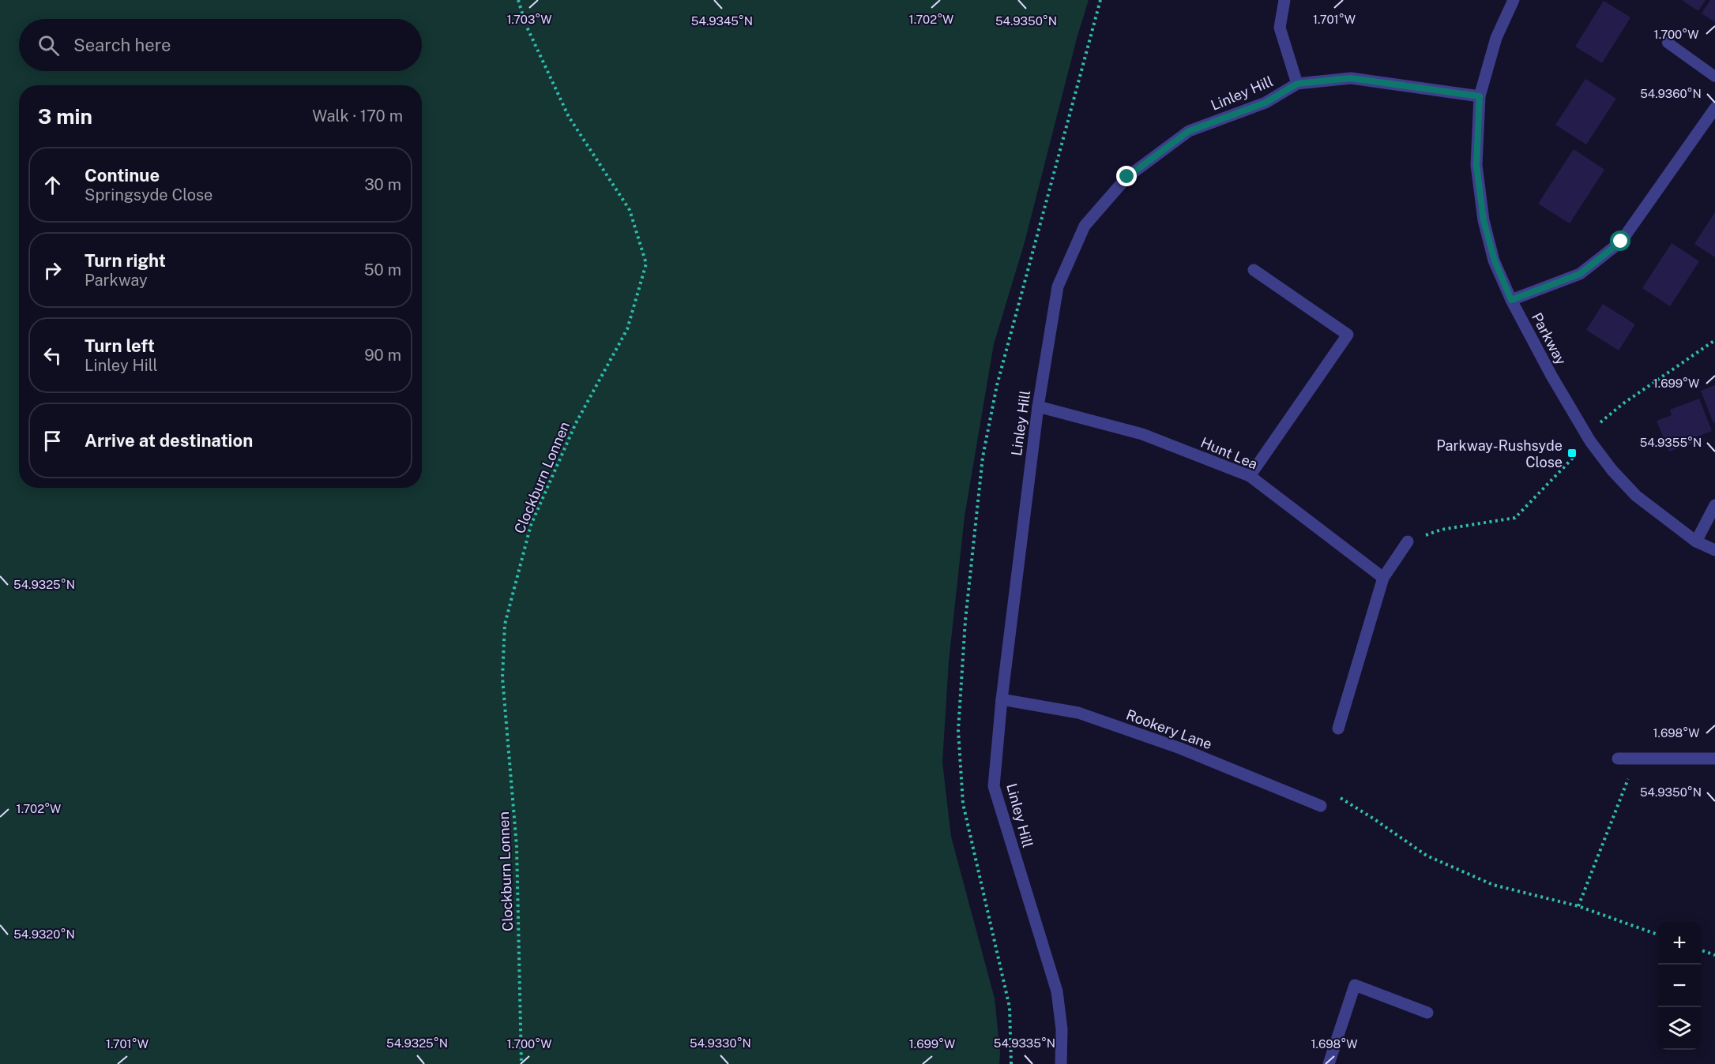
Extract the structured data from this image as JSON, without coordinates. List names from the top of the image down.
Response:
{
  "streets": {
    "street": [
      "Linley Hill",
      "Parkway",
      "Hunt Lea",
      "Rookery Lane"
    ],
    "path": ["Clockburn Lonnen"]
  },
  "crossings": [
    ["Linley Hill", "Parkway"],
    ["Linley Hill", "Hunt Lea"],
    ["Linley Hill", "Rookery Lane"]
  ],
  "places": {
    "transit": ["Parkway-Rushsyde Close"]
  },
  "page": {
    "search": "Search here",
    "heading": ["3 min", "Walk · 170 m"],
    "list": [
      ["Continue", "Springsyde Close", "30 m"],
      ["Turn right", "Parkway", "50 m"],
      ["Turn left", "Linley Hill", "90 m"],
      "Arrive at destination"
    ],
    "map_buttons": ["+", "−"]
  },
  "coordinates": [
    "1.703°W",
    "1.702°W",
    "1.701°W",
    "54.9345°N",
    "54.9350°N",
    "1.700°W",
    "54.9360°N",
    "1.699°W",
    "54.9355°N",
    "54.9325°N",
    "1.698°W",
    "54.9320°N",
    "54.9330°N",
    "54.9335°N"
  ]
}
